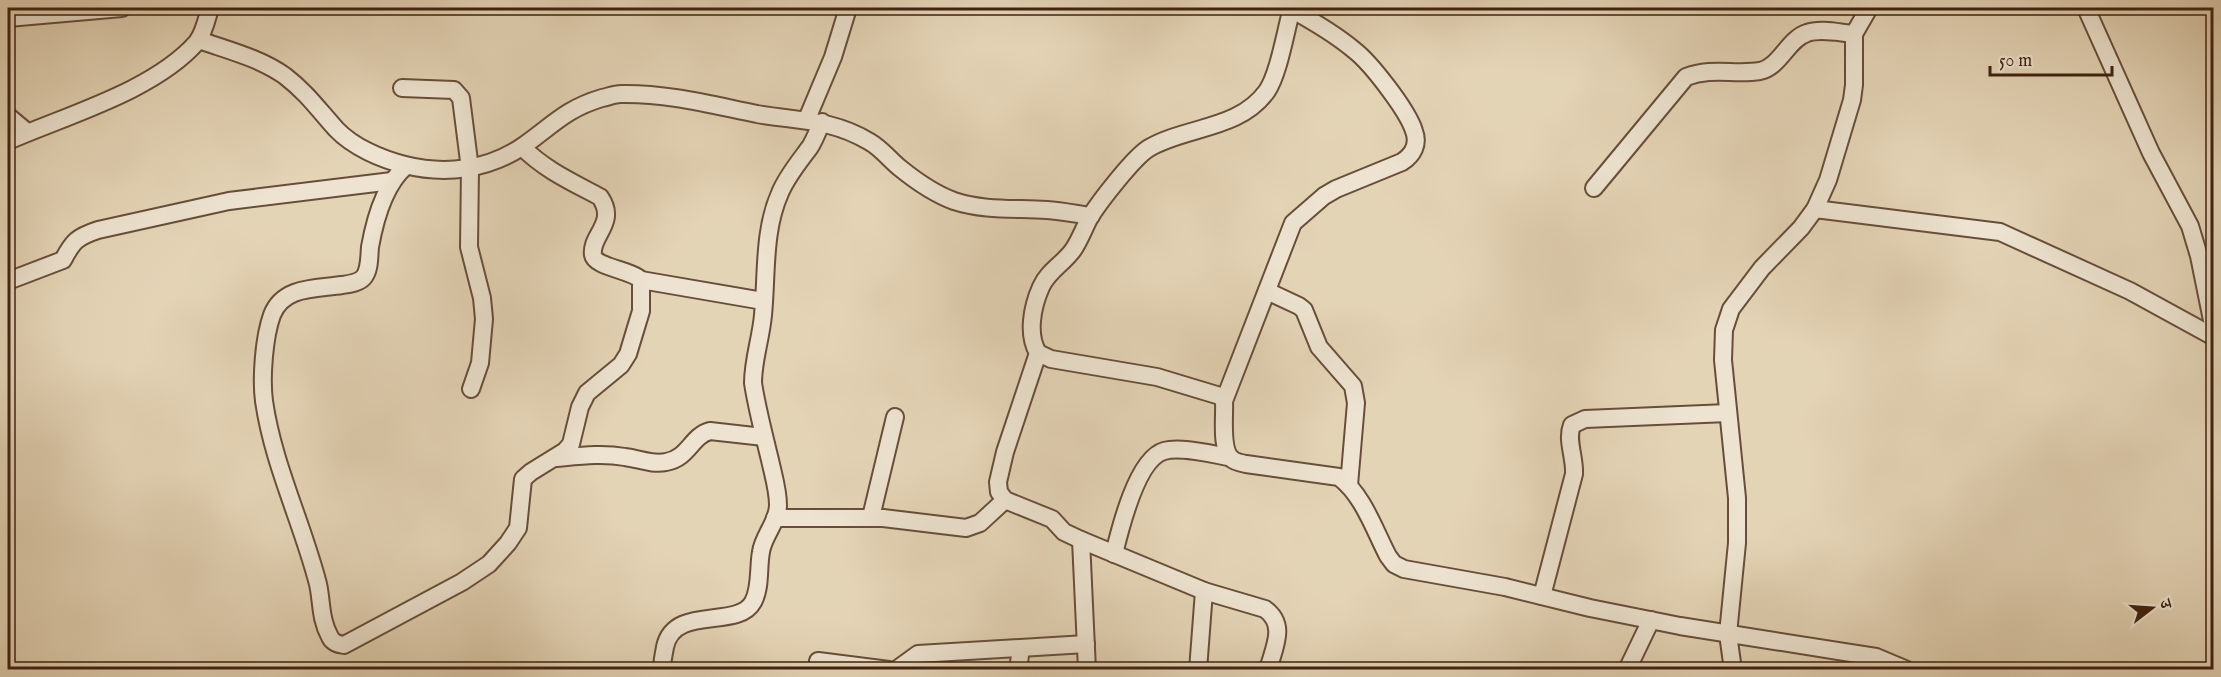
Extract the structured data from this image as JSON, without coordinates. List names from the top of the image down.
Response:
{
  "scale_bar": "50 m",
  "north": "right"
}
